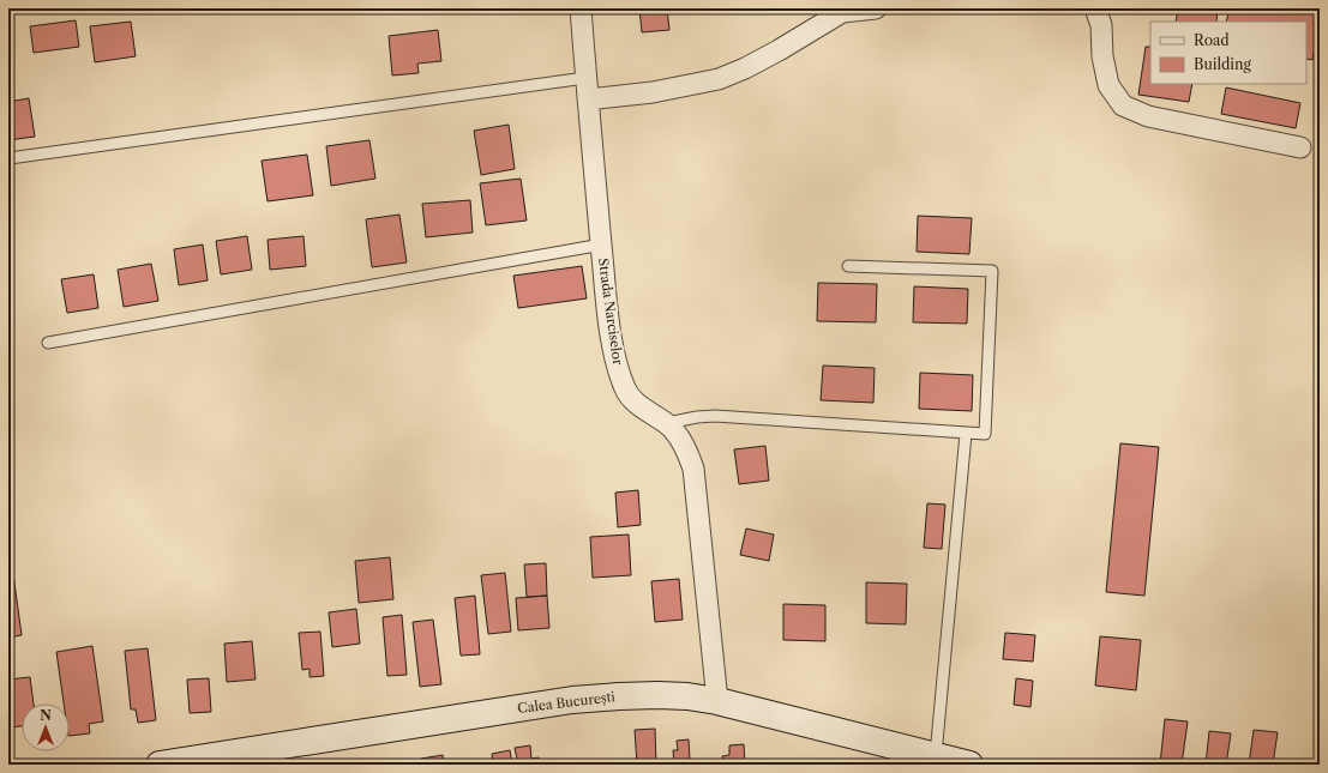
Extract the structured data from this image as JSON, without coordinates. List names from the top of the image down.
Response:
{
  "streets": {
    "main road": ["Calea București"],
    "street": ["Strada Narciselor"]
  },
  "crossings": [
    ["Strada Narciselor", "Calea București"]
  ],
  "legend": ["Road", "Building"],
  "north": "top"
}
